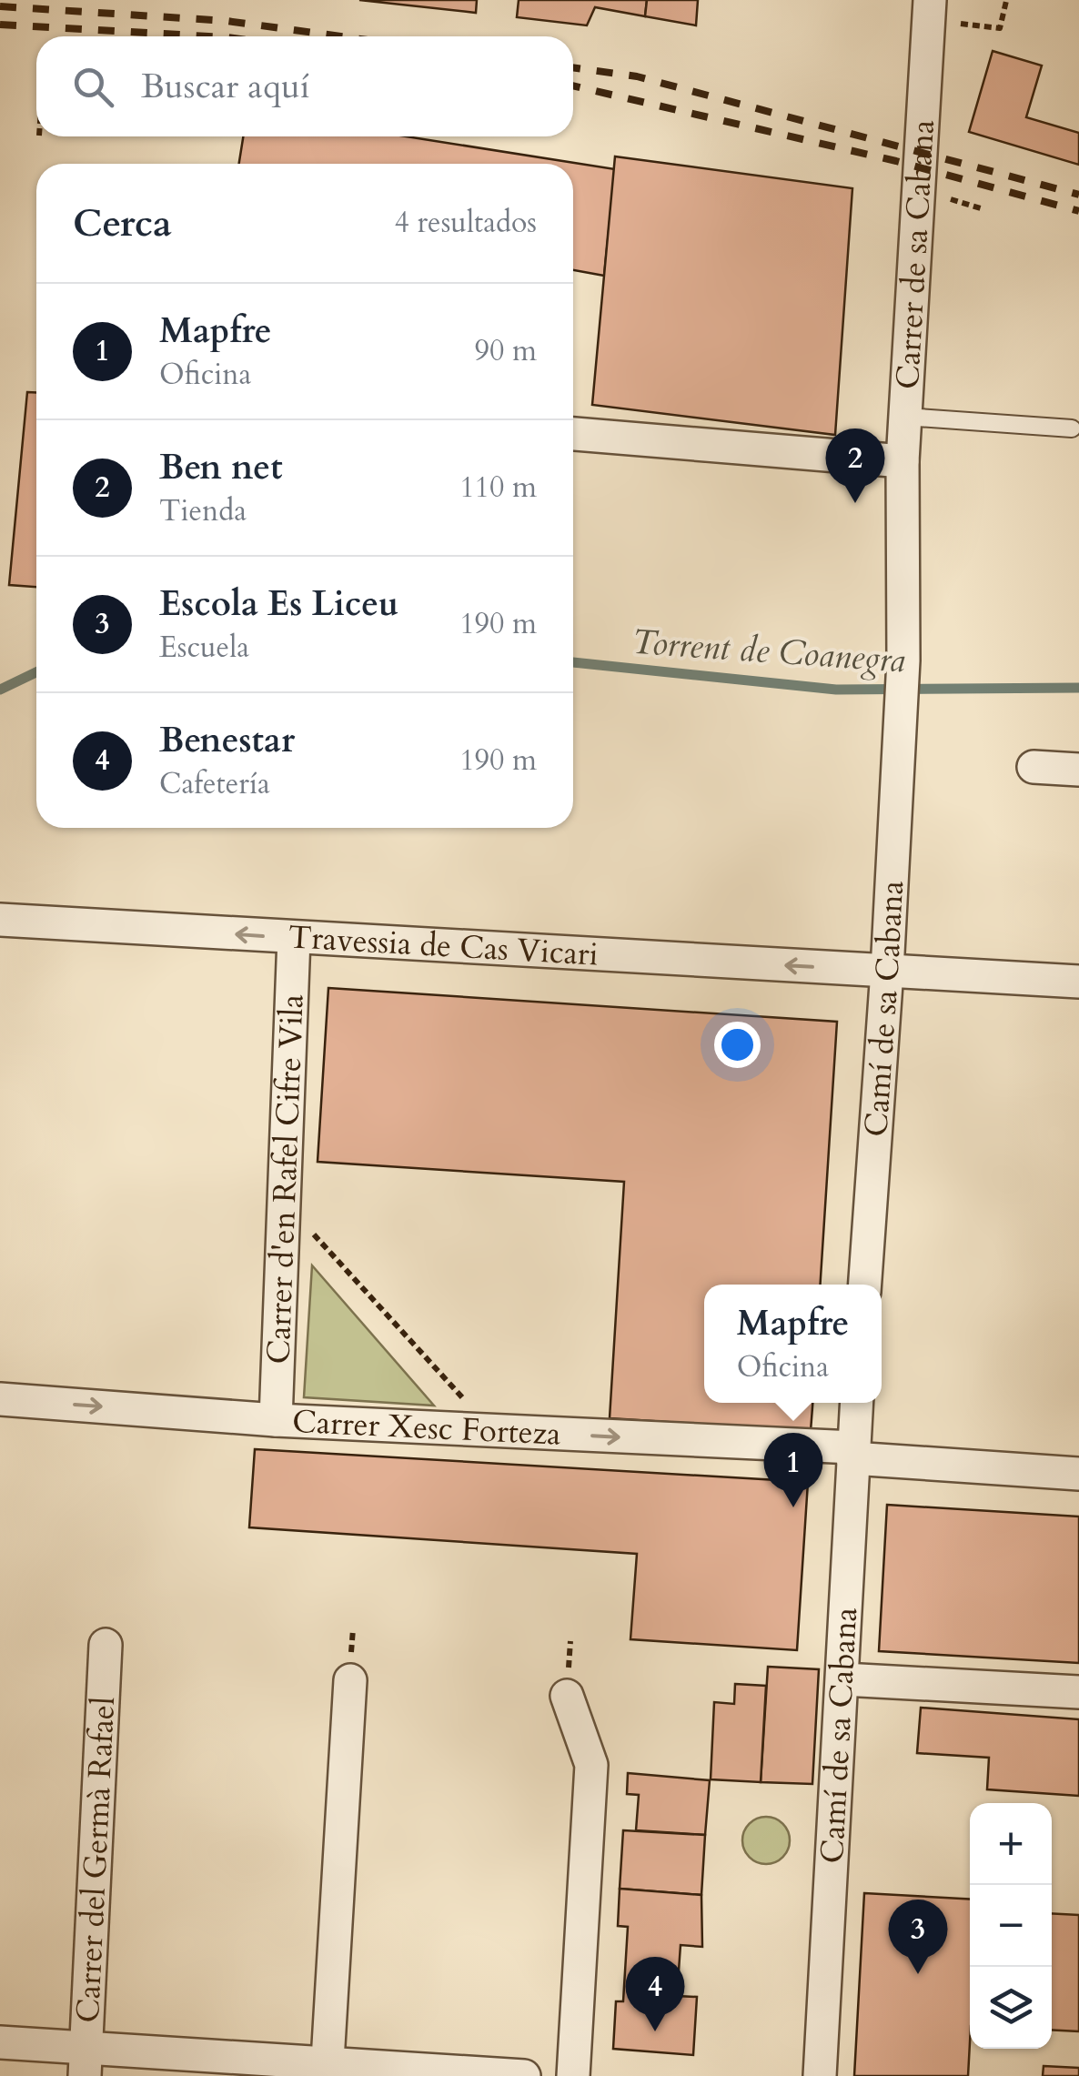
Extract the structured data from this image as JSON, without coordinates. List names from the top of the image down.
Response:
{
  "streets": {
    "street": [
      "Carrer de sa Cabana",
      "Travessia de Cas Vicari",
      "Camí de sa Cabana",
      "Carrer d'en Rafel Cifre Vila",
      "Carrer Xesc Forteza",
      "Carrer del Germà Rafael"
    ]
  },
  "crossings": [
    ["Carrer de sa Cabana", "Camí de sa Cabana"],
    ["Travessia de Cas Vicari", "Camí de sa Cabana"],
    ["Travessia de Cas Vicari", "Carrer d'en Rafel Cifre Vila"],
    ["Camí de sa Cabana", "Carrer Xesc Forteza"],
    ["Carrer d'en Rafel Cifre Vila", "Carrer Xesc Forteza"]
  ],
  "one_way": ["Travessia de Cas Vicari", "Carrer Xesc Forteza"],
  "water": ["Torrent de Coanegra"],
  "page": {
    "search": "Buscar aquí",
    "heading": ["Cerca", "4 resultados"],
    "list": [
      {
        "mark": "1",
        "name": "Mapfre",
        "note": "Oficina",
        "value": "90 m"
      },
      {
        "mark": "2",
        "name": "Ben net",
        "note": "Tienda",
        "value": "110 m"
      },
      {
        "mark": "3",
        "name": "Escola Es Liceu",
        "note": "Escuela",
        "value": "190 m"
      },
      {
        "mark": "4",
        "name": "Benestar",
        "note": "Cafetería",
        "value": "190 m"
      }
    ],
    "pins": [
      "2",
      "1",
      "3",
      "4"
    ],
    "popup": ["Mapfre", "Oficina"],
    "map_buttons": ["+", "−"]
  }
}
